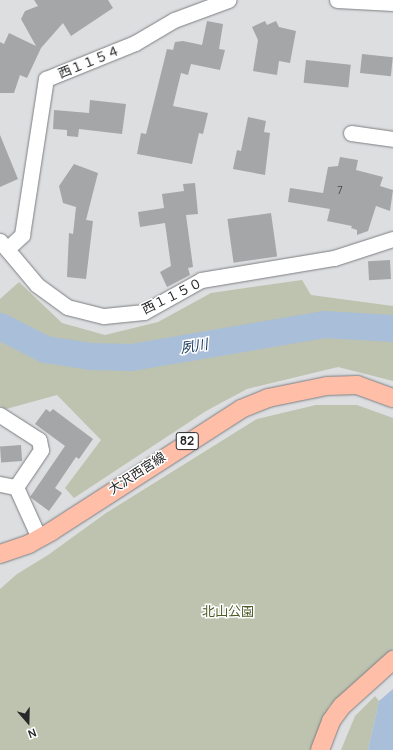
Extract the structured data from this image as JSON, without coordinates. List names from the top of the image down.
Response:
{
  "streets": {
    "main road": ["82", "大沢西宮線"],
    "street": ["西１１５４", "西１１５０"]
  },
  "crossings": [
    ["西１１５４", "西１１５０"]
  ],
  "water": ["夙川"],
  "parks": ["北山公園"],
  "house_numbers": ["7"],
  "north": "bottom"
}
